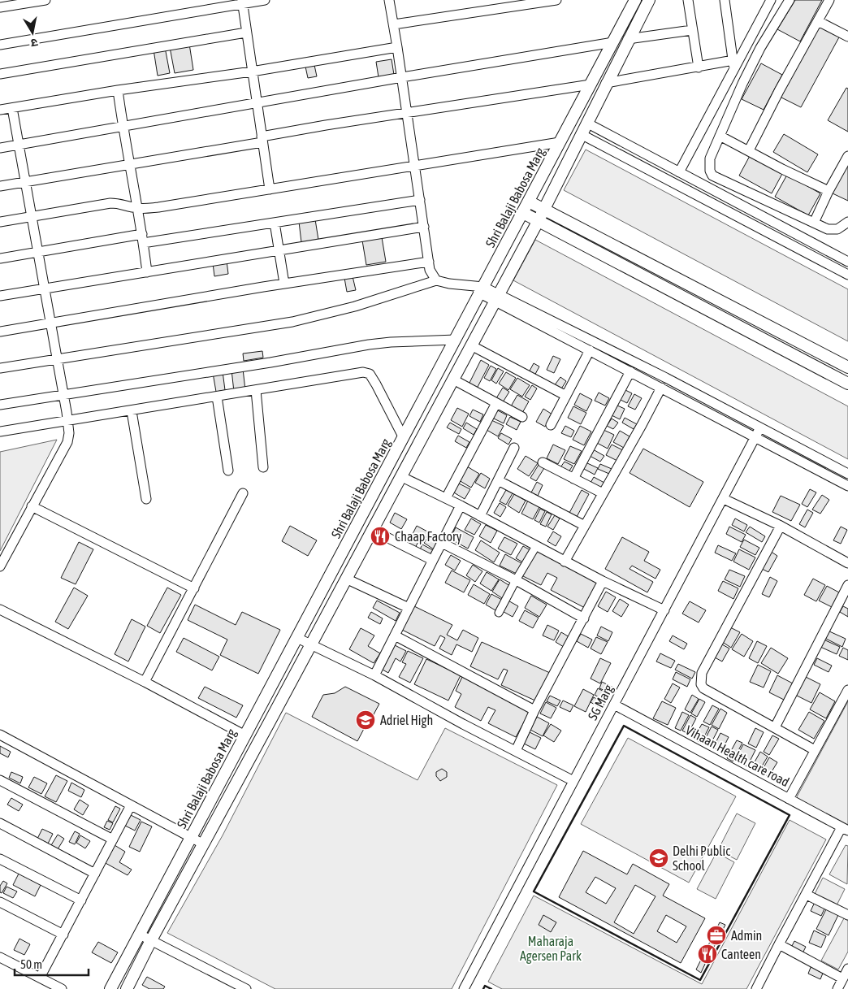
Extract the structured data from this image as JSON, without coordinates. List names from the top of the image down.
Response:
{
  "streets": {
    "street": ["Shri Balaji Babosa Marg", "SG Marg", "Vihaan Health care road"]
  },
  "crossings": [
    ["SG Marg", "Vihaan Health care road"]
  ],
  "parks": ["Maharaja Agersen Park"],
  "places": {
    "restaurant": ["Chaap Factory", "Canteen"],
    "school or university": ["Adriel High", "Delhi Public School"],
    "office": ["Admin"]
  },
  "scale_bar": "50 m",
  "north": "bottom"
}
